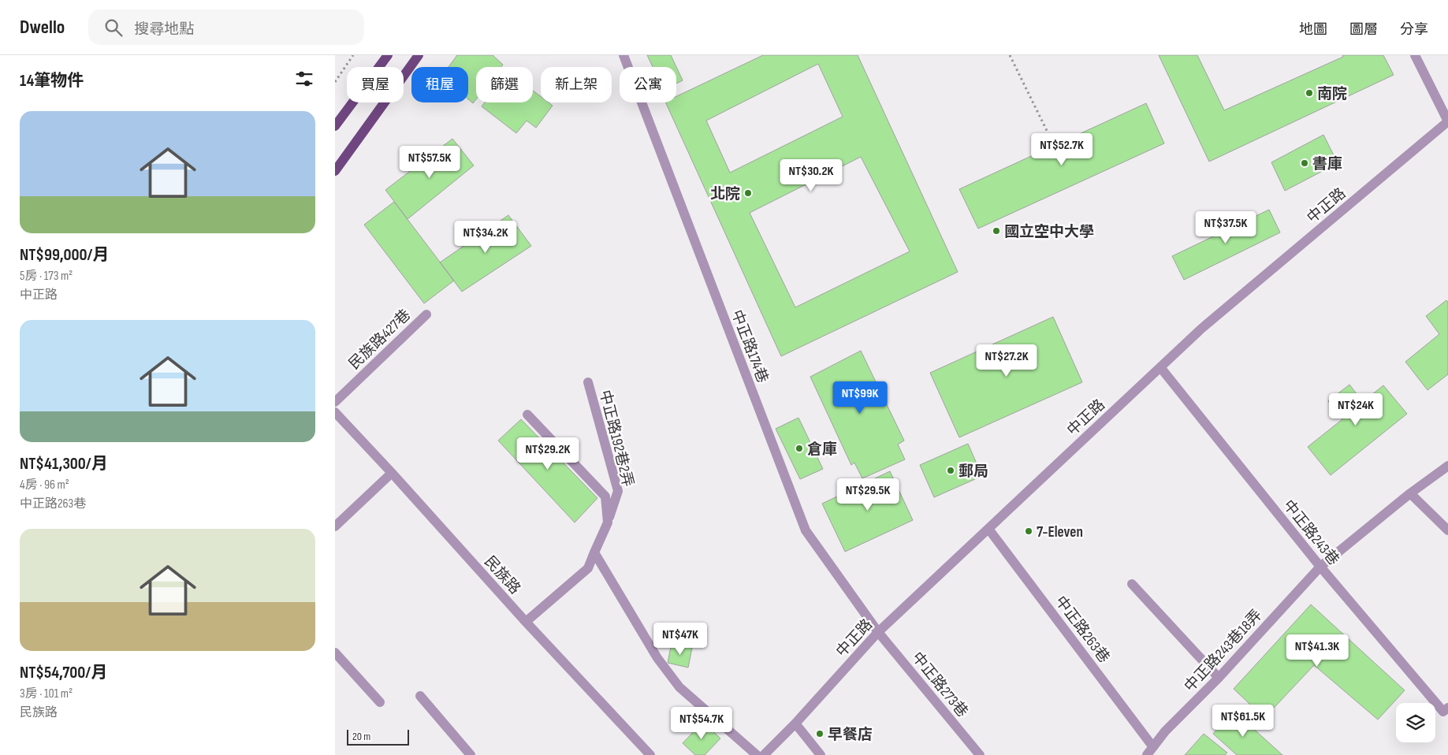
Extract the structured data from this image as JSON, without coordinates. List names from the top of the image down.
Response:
{
  "streets": {
    "street": [
      "中正路",
      "民族路427巷",
      "中正路174巷",
      "中正路192巷2弄",
      "中正路243巷",
      "民族路",
      "中正路263巷",
      "中正路243巷18弄",
      "中正路273巷"
    ]
  },
  "crossings": [
    ["中正路", "中正路174巷"],
    ["中正路", "中正路243巷"],
    ["中正路", "中正路263巷"],
    ["中正路", "中正路273巷"],
    ["中正路174巷", "中正路273巷"],
    ["中正路192巷2弄", "民族路"],
    ["中正路243巷", "中正路243巷18弄"],
    ["中正路263巷", "中正路243巷18弄"]
  ],
  "places": [
    "南院",
    "書庫",
    "北院",
    "國立空中大學",
    "倉庫",
    "郵局",
    "7-Eleven",
    "早餐店"
  ],
  "scale_bar": "20 m",
  "page": {
    "header": "Dwello",
    "search": "搜尋地點",
    "nav": ["地圖", "圖層", "分享"],
    "heading": "14筆物件",
    "chip": [
      "買屋",
      "租屋",
      "篩選",
      "新上架",
      "公寓"
    ],
    "list": [
      {
        "name": "NT$99,000/月",
        "note": "5房 · 173 m² · 中正路"
      },
      {
        "name": "NT$41,300/月",
        "note": "4房 · 96 m² · 中正路263巷"
      },
      {
        "name": "NT$54,700/月",
        "note": "3房 · 101 m² · 民族路"
      }
    ],
    "price": [
      "NT$52.7K",
      "NT$57.5K",
      "NT$30.2K",
      "NT$37.5K",
      "NT$34.2K",
      "NT$27.2K",
      "NT$99K",
      "NT$24K",
      "NT$29.2K",
      "NT$29.5K",
      "NT$47K",
      "NT$41.3K",
      "NT$61.5K",
      "NT$54.7K"
    ],
    "scale": "20 m"
  }
}
